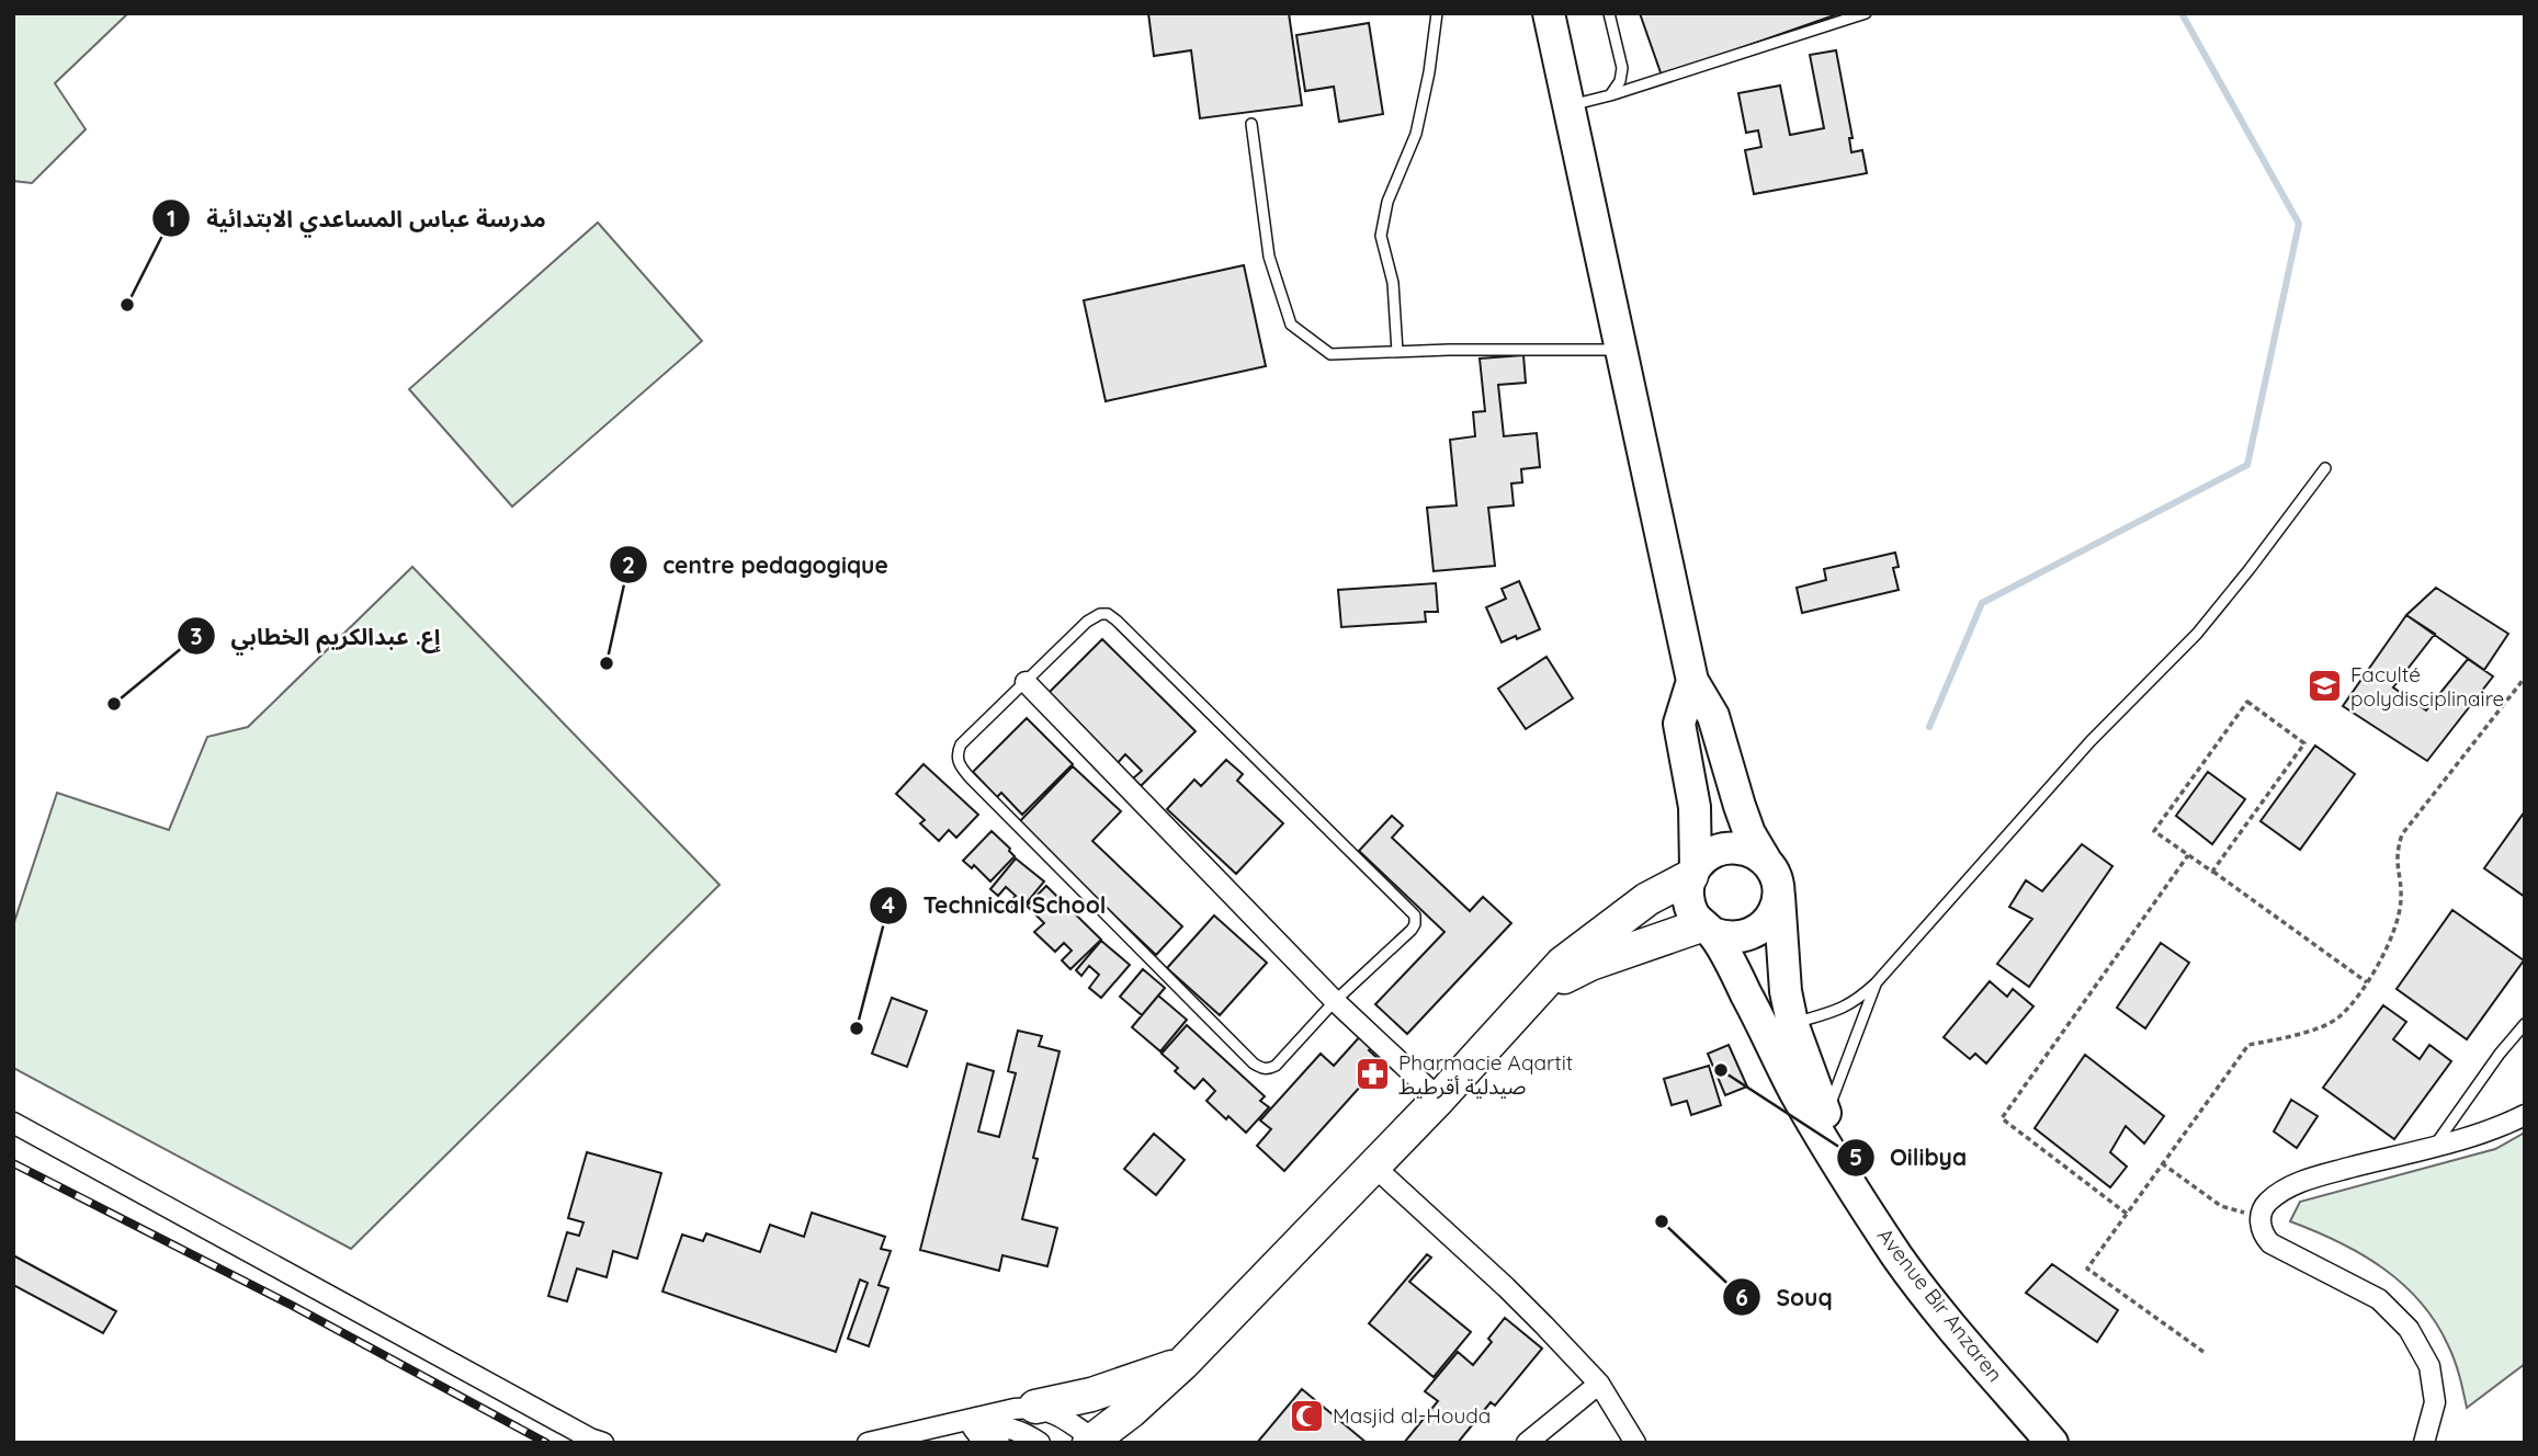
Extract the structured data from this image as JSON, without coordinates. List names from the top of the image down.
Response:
{
  "streets": {
    "main road": ["Avenue Bir Anzaren"]
  },
  "places": {
    "other": [
      "مدرسة عباس المساعدي الابتدائية",
      "centre pedagogique",
      "إع. عبدالكريم الخطابي",
      "Technical School",
      "Oilibya",
      "Souq"
    ],
    "school or university": ["Faculté polydisciplinaire"],
    "pharmacy": ["Pharmacie Aqartit صيدلية أقرطيط"],
    "mosque": ["Masjid al-Houda"]
  }
}
